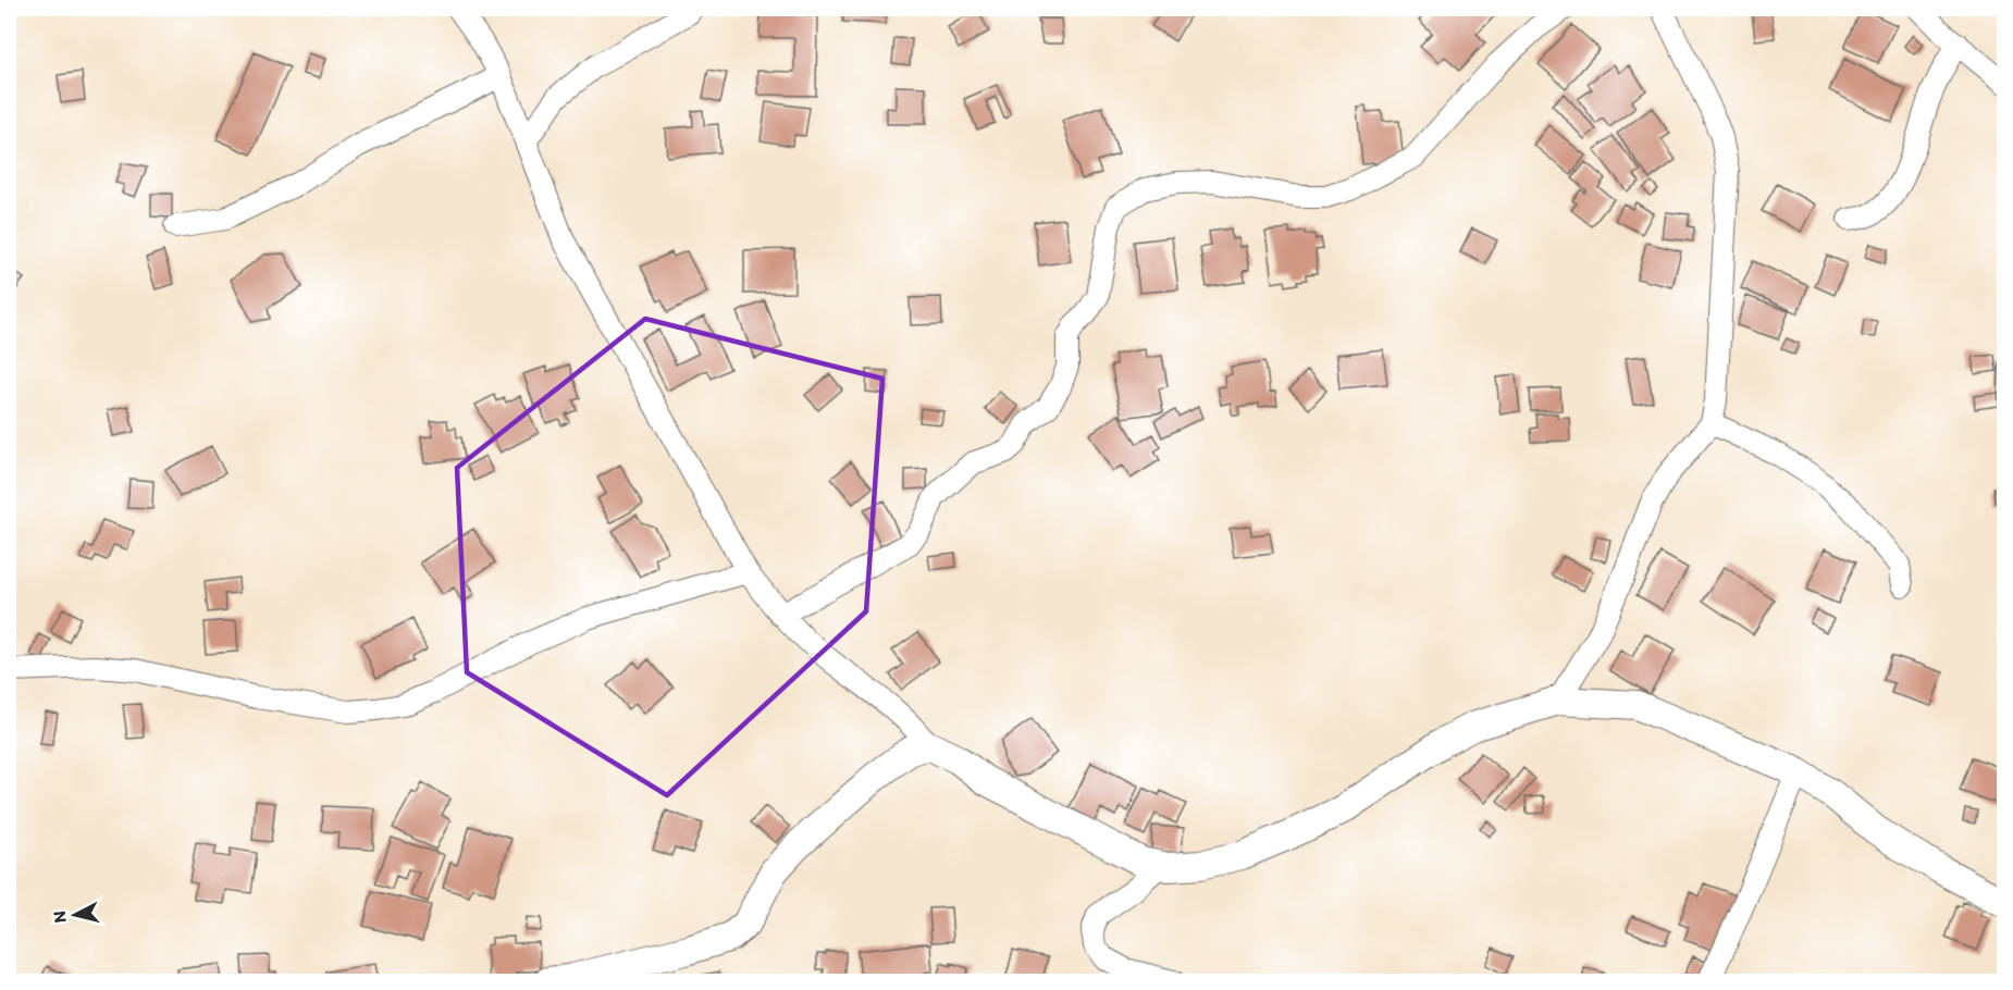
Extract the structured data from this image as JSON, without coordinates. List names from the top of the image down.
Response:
{
  "north": "left"
}
